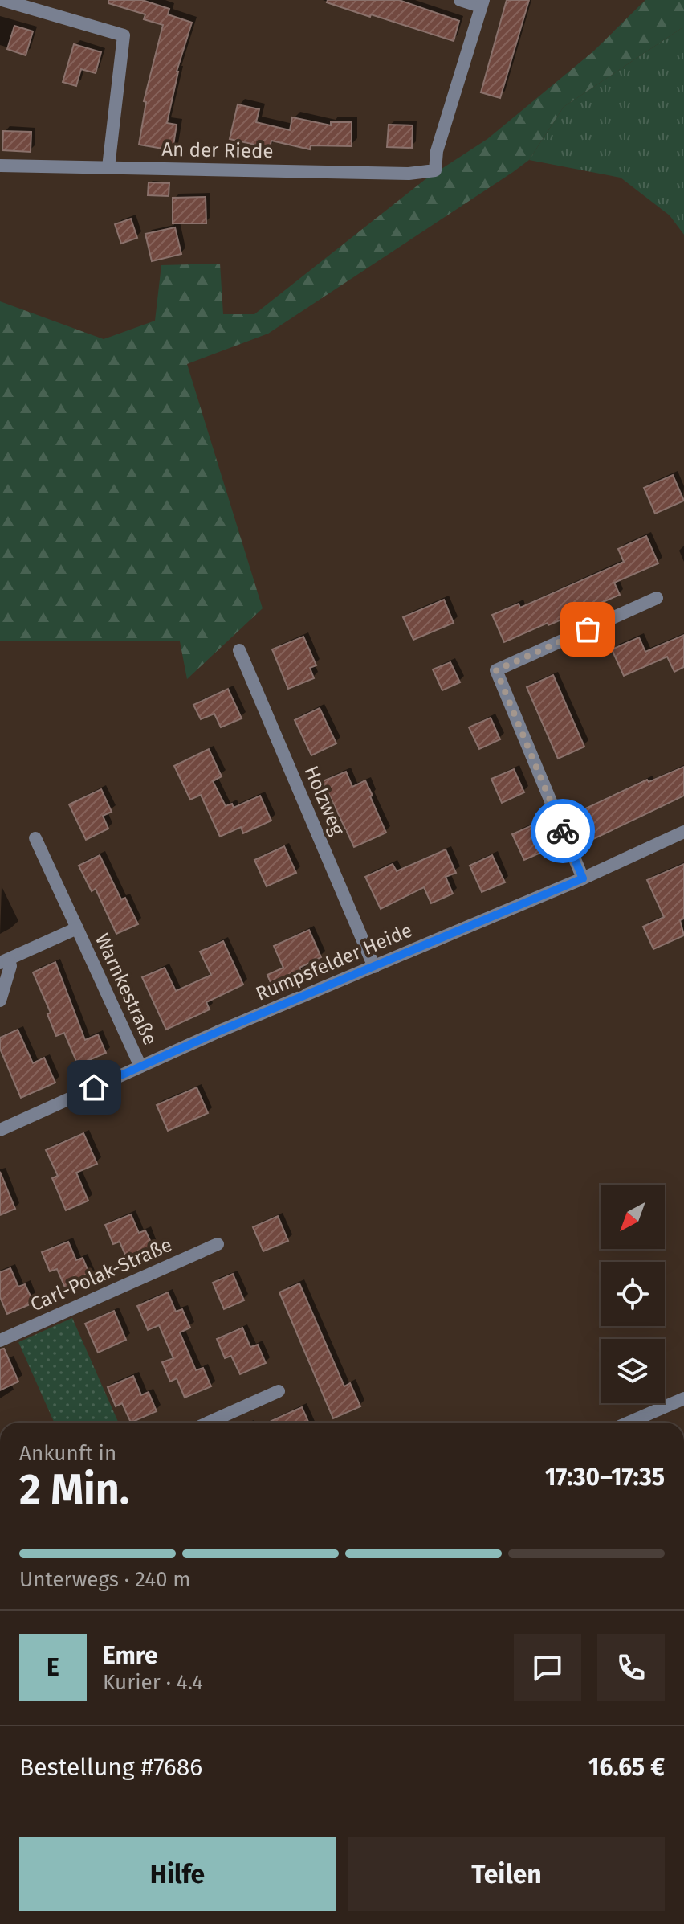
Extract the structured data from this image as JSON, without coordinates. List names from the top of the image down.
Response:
{
  "streets": {
    "street": [
      "An der Riede",
      "Holzweg",
      "Rumpsfelder Heide",
      "Warnkestraße",
      "Carl-Polak-Straße"
    ]
  },
  "crossings": [
    ["Holzweg", "Rumpsfelder Heide"],
    ["Rumpsfelder Heide", "Warnkestraße"]
  ],
  "north": "bottom left",
  "page": {
    "heading": ["2 Min.", "Ankunft in", "17:30–17:35"],
    "panel": [
      "Emre",
      "Kurier · 4.4",
      "Bestellung #7686",
      "16.65 €"
    ],
    "bar": "Unterwegs · 240 m",
    "round": "E",
    "buttons": ["Hilfe", "Teilen"]
  }
}
